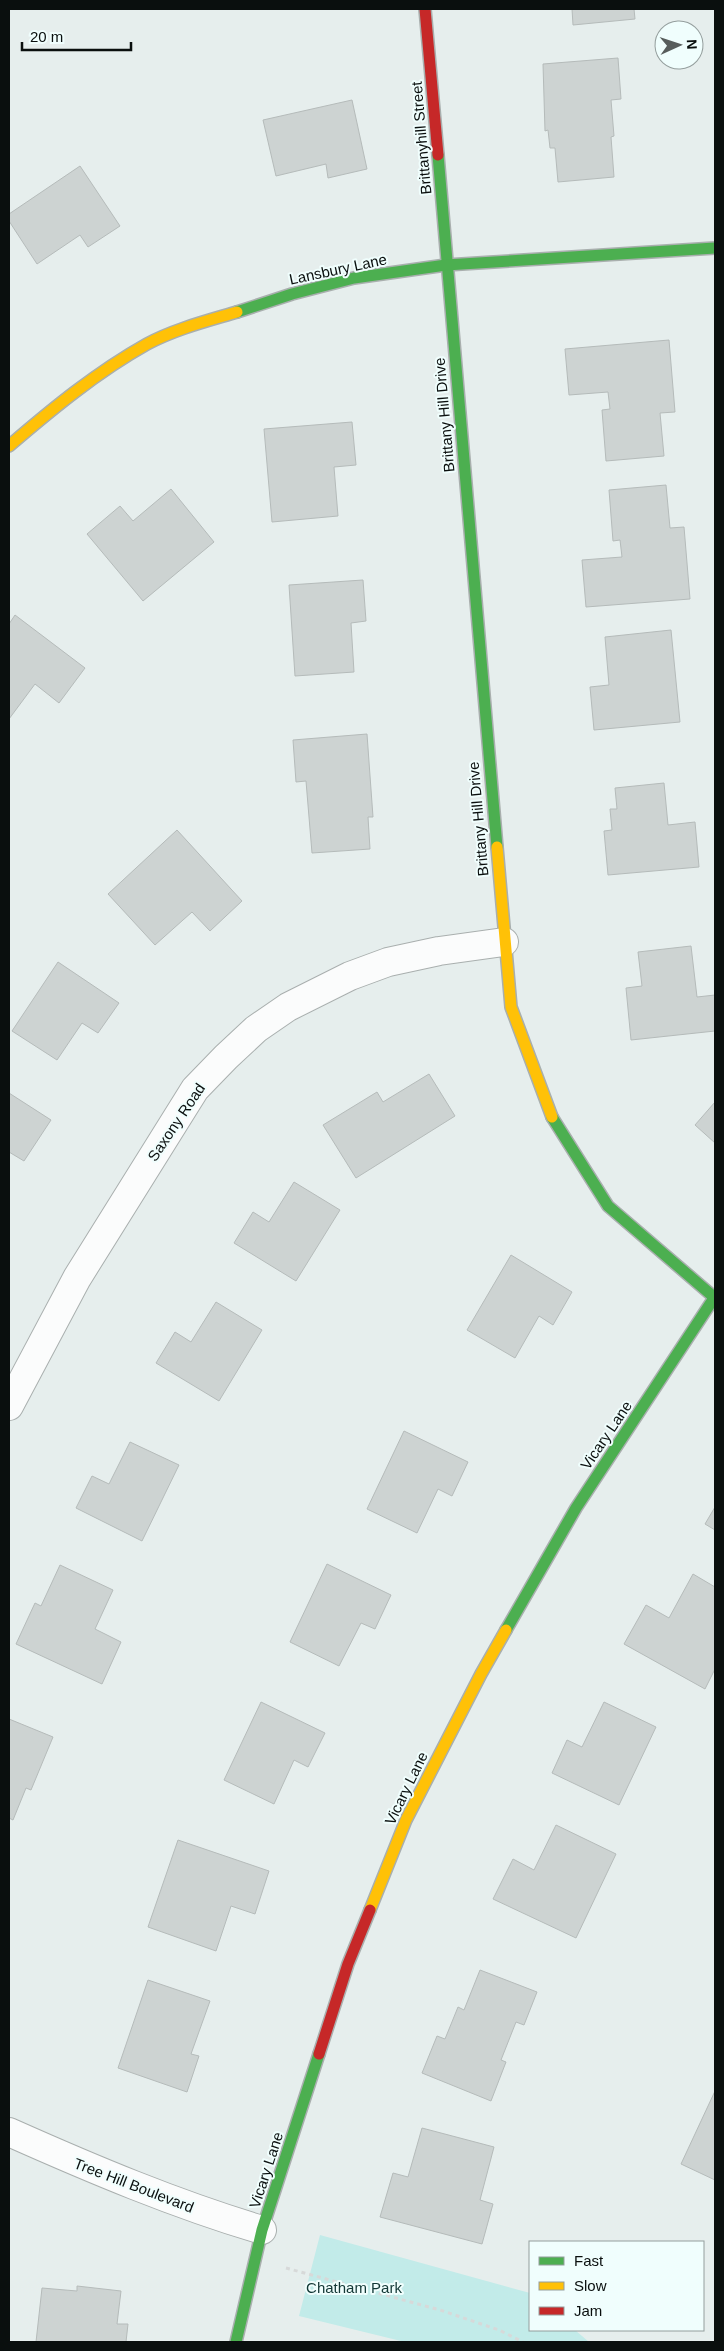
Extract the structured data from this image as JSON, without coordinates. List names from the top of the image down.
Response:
{
  "streets": {
    "street": [
      "Brittanyhill Street",
      "Lansbury Lane",
      "Brittany Hill Drive",
      "Saxony Road",
      "Vicary Lane",
      "Tree Hill Boulevard"
    ]
  },
  "crossings": [
    ["Brittanyhill Street", "Lansbury Lane"],
    ["Brittanyhill Street", "Brittany Hill Drive"],
    ["Lansbury Lane", "Brittany Hill Drive"],
    ["Brittany Hill Drive", "Saxony Road"],
    ["Brittany Hill Drive", "Vicary Lane"],
    ["Vicary Lane", "Tree Hill Boulevard"]
  ],
  "parks": ["Chatham Park"],
  "legend": ["Fast", "Slow", "Jam"],
  "scale_bar": "20 m",
  "north": "right"
}
